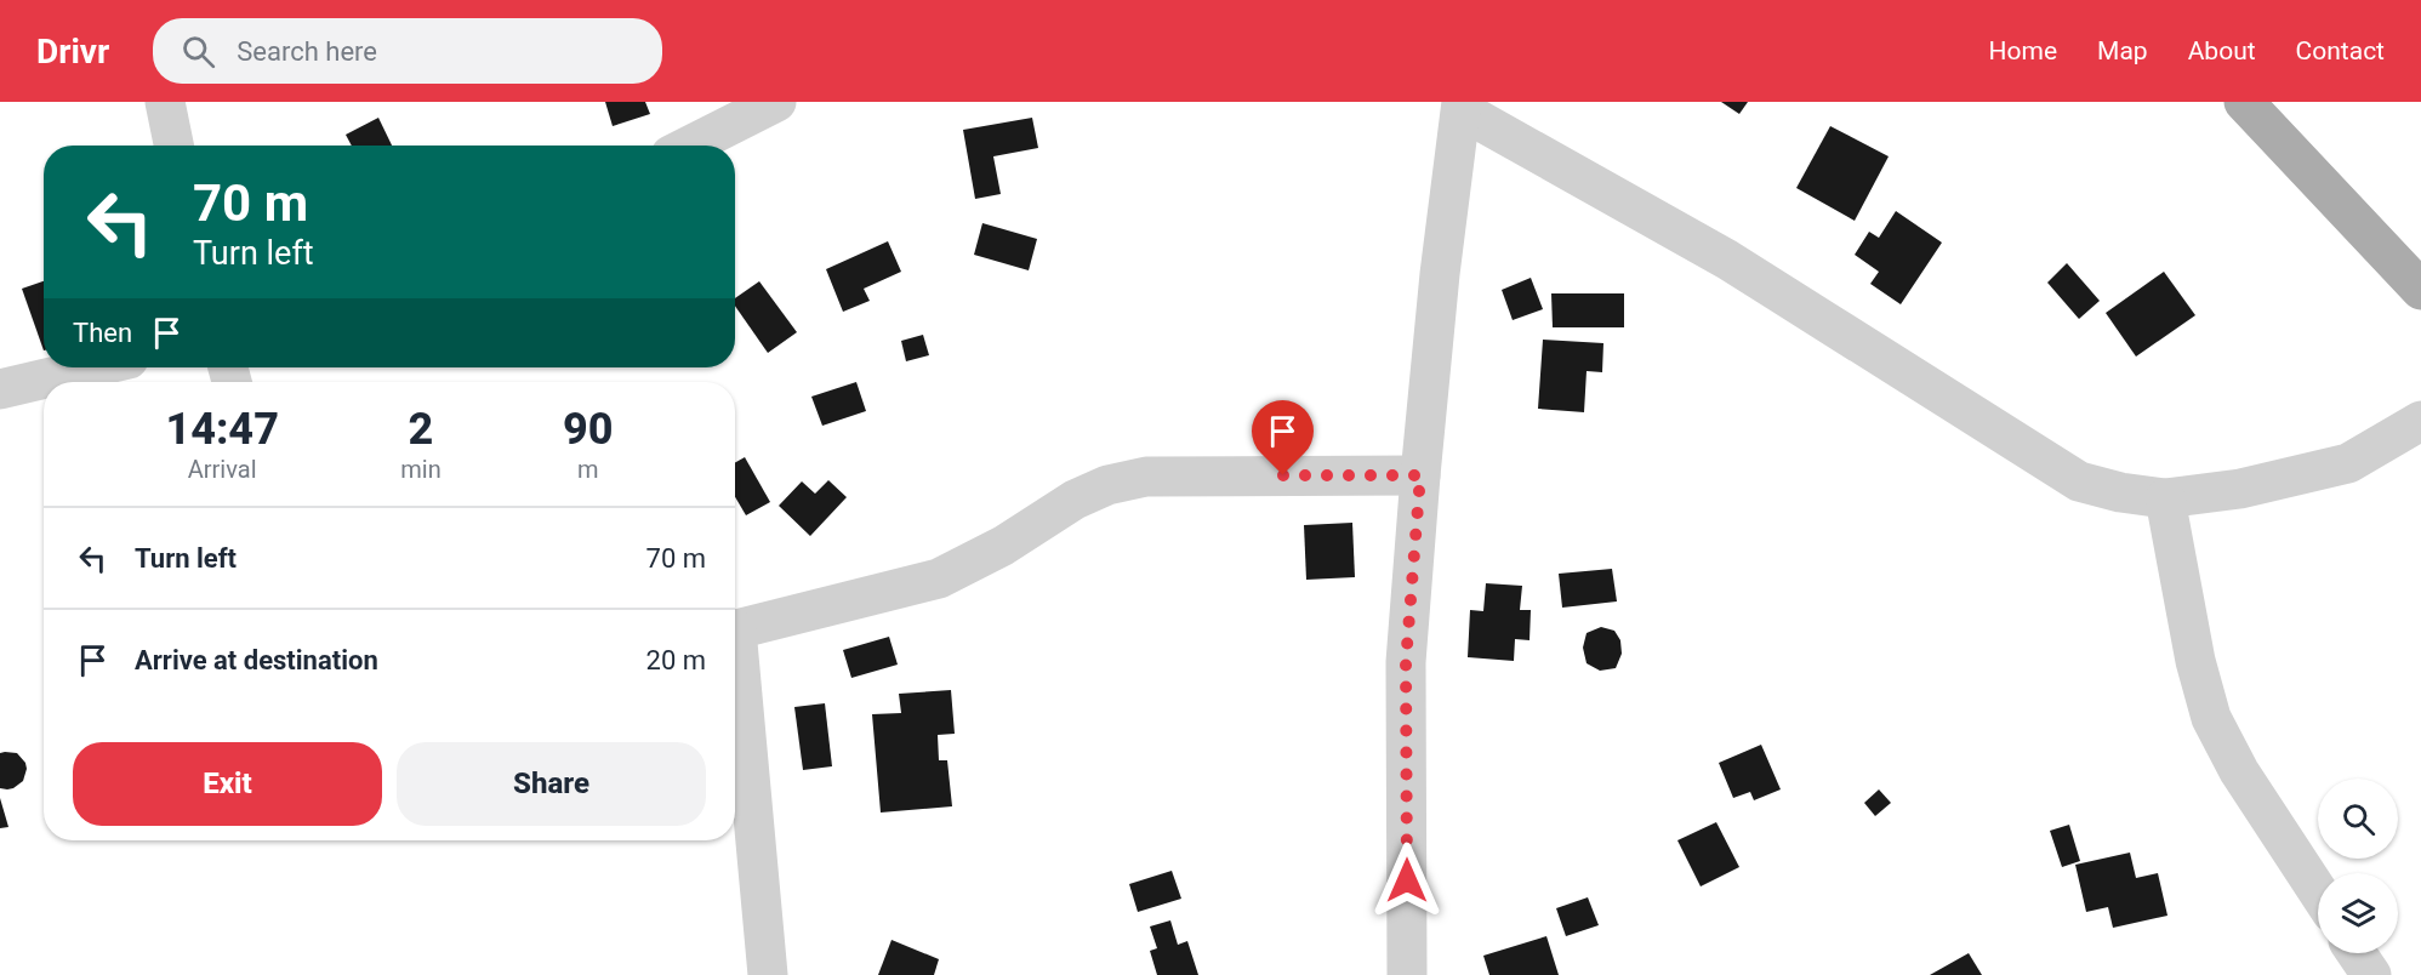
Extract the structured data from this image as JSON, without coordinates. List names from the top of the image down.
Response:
{
  "page": {
    "header": "Drivr",
    "search": "Search here",
    "nav": [
      "Home",
      "Map",
      "About",
      "Contact"
    ],
    "turn": ["70 m", "Turn left"],
    "then": "Then",
    "eta": [
      "14:47",
      "Arrival",
      "2",
      "min",
      "90",
      "m"
    ],
    "list": [
      {
        "name": "Turn left",
        "value": "70 m"
      },
      {
        "name": "Arrive at destination",
        "value": "20 m"
      }
    ],
    "buttons": ["Exit", "Share"]
  }
}
